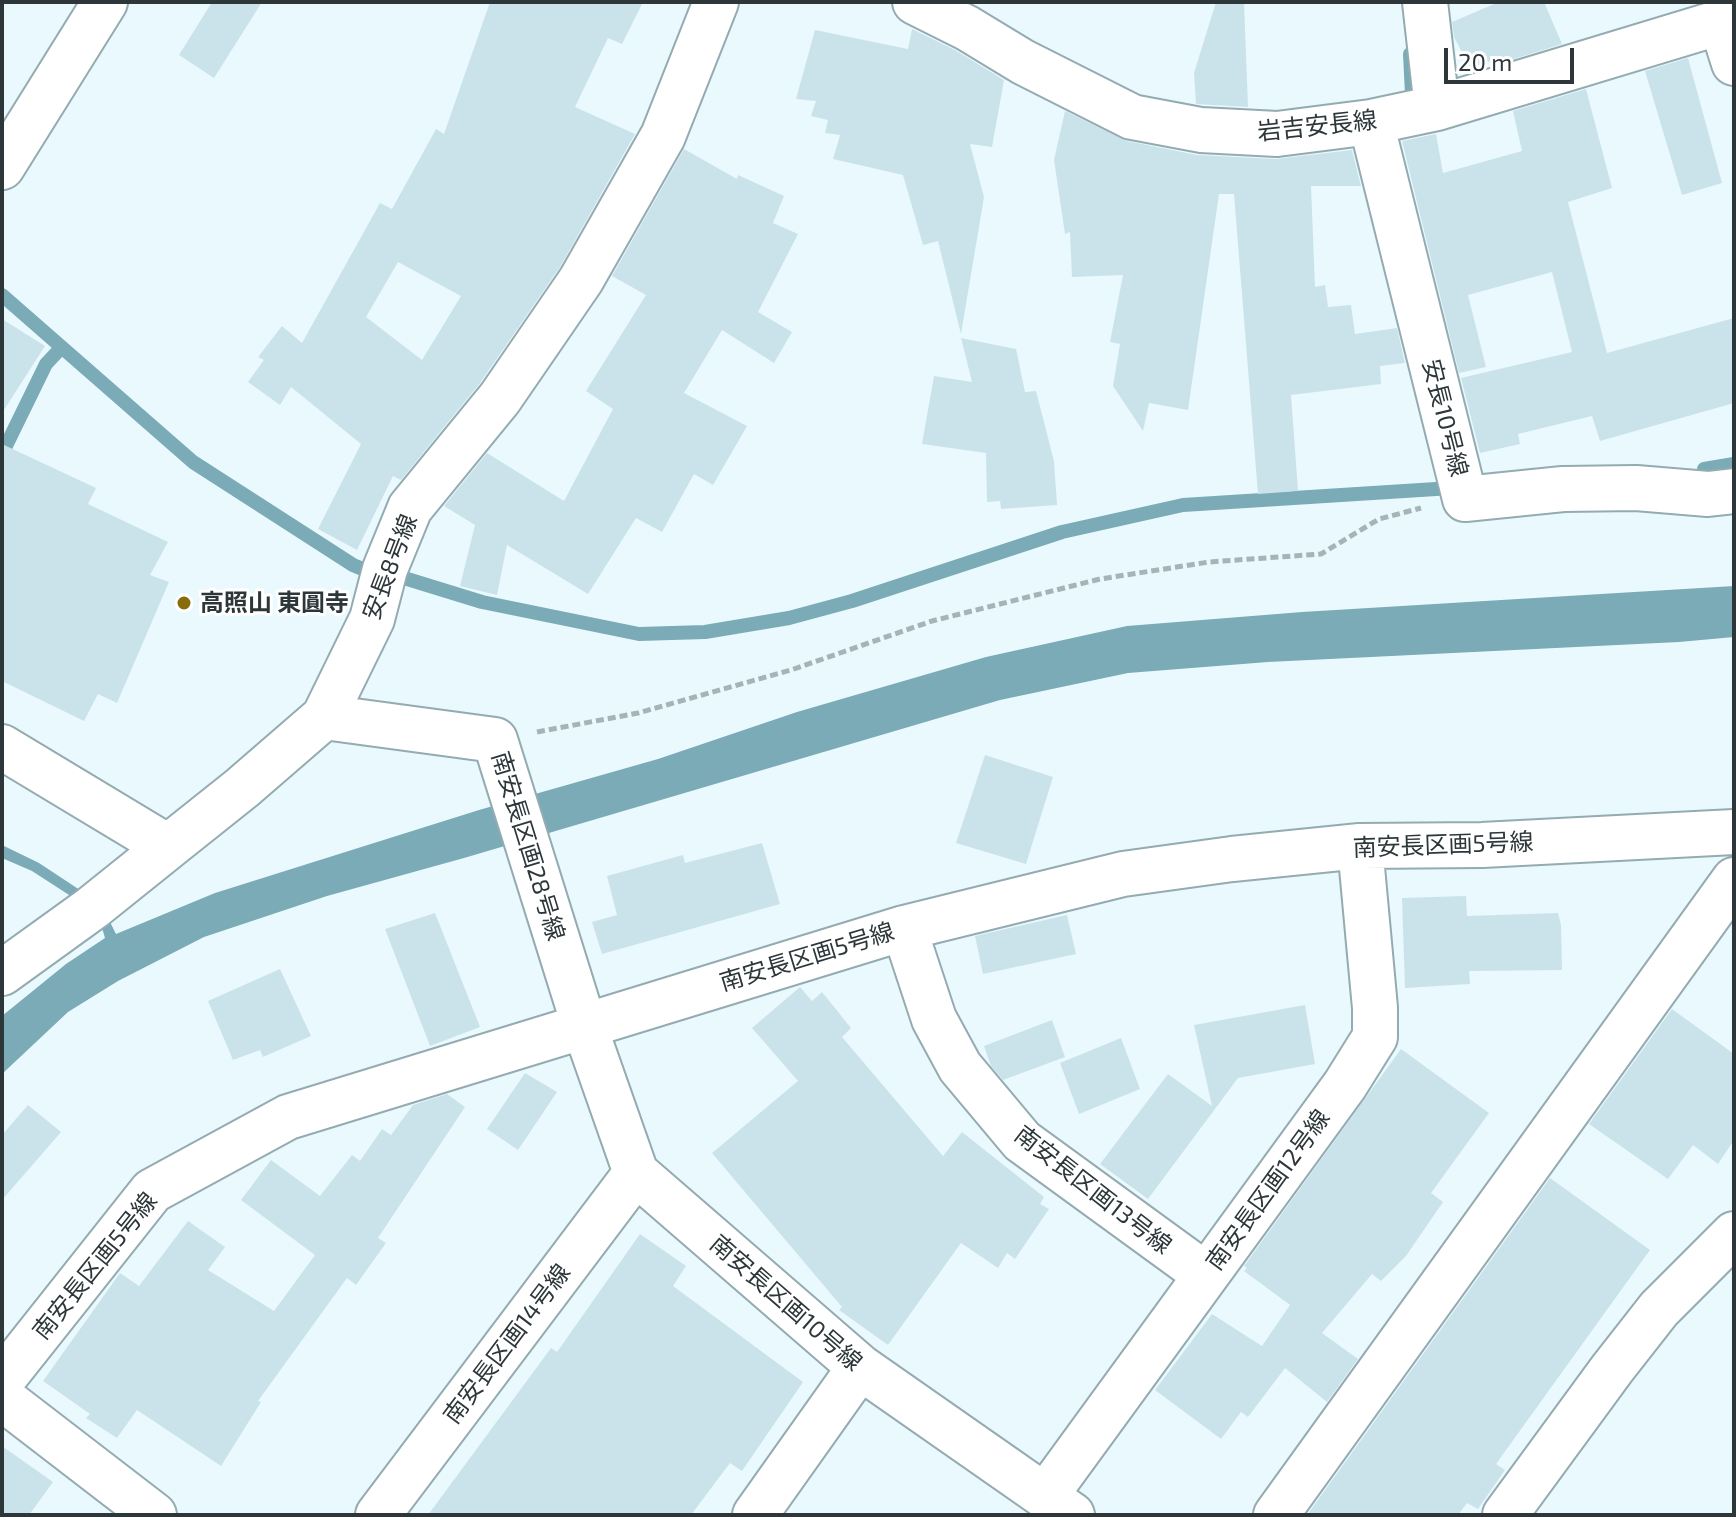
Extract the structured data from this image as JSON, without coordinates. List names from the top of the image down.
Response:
{
  "streets": {
    "street": [
      "岩吉安長線",
      "安長10号線",
      "安長8号線",
      "南安長区画5号線",
      "南安長区画28号線",
      "南安長区画13号線",
      "南安長区画12号線",
      "南安長区画10号線",
      "南安長区画14号線"
    ]
  },
  "crossings": [
    ["岩吉安長線", "安長10号線"],
    ["安長8号線", "南安長区画28号線"],
    ["南安長区画5号線", "南安長区画28号線"],
    ["南安長区画5号線", "南安長区画13号線"],
    ["南安長区画5号線", "南安長区画12号線"],
    ["南安長区画5号線", "南安長区画10号線"],
    ["南安長区画28号線", "南安長区画10号線"],
    ["南安長区画13号線", "南安長区画12号線"],
    ["南安長区画12号線", "南安長区画10号線"],
    ["南安長区画10号線", "南安長区画14号線"]
  ],
  "places": ["高照山 東圓寺"],
  "scale_bar": "20 m"
}
